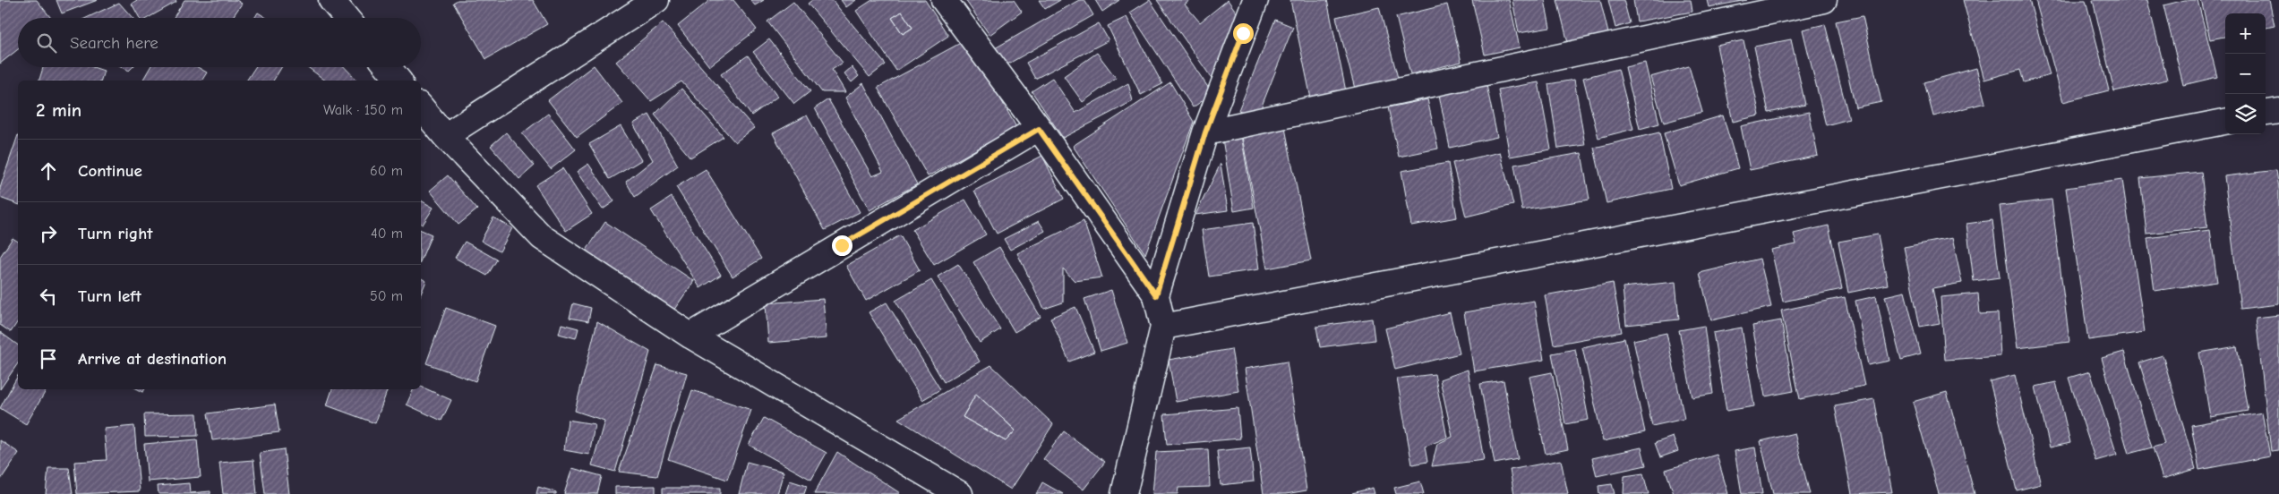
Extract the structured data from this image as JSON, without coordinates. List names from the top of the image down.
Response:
{
  "page": {
    "map_buttons": ["+", "−"],
    "search": "Search here",
    "heading": ["2 min", "Walk · 150 m"],
    "list": [
      ["Continue", "60 m"],
      ["Turn right", "40 m"],
      ["Turn left", "50 m"],
      "Arrive at destination"
    ]
  }
}
